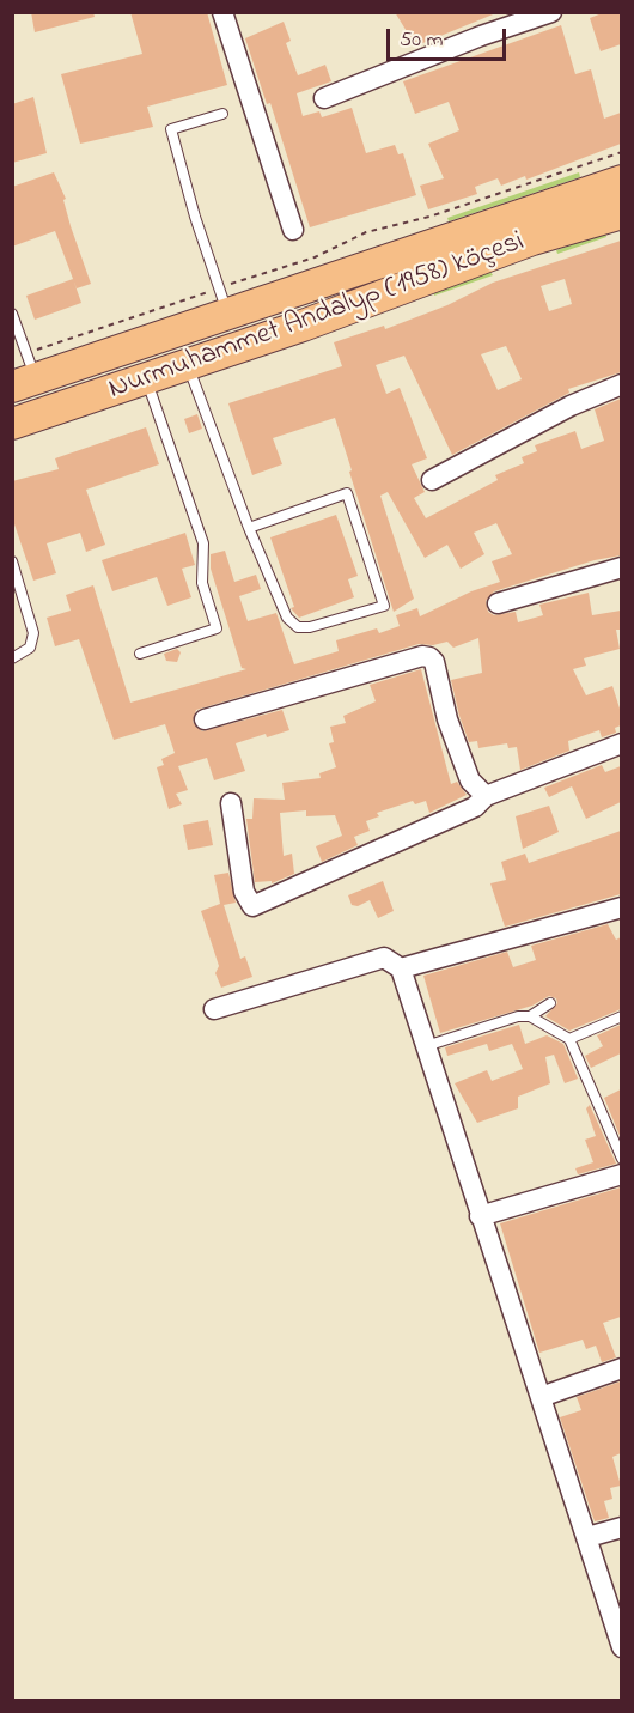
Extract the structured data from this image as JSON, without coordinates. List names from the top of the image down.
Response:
{
  "streets": {
    "main road": ["Nurmuhammet Andalyp (1958) köçesi"]
  },
  "scale_bar": "50 m"
}
